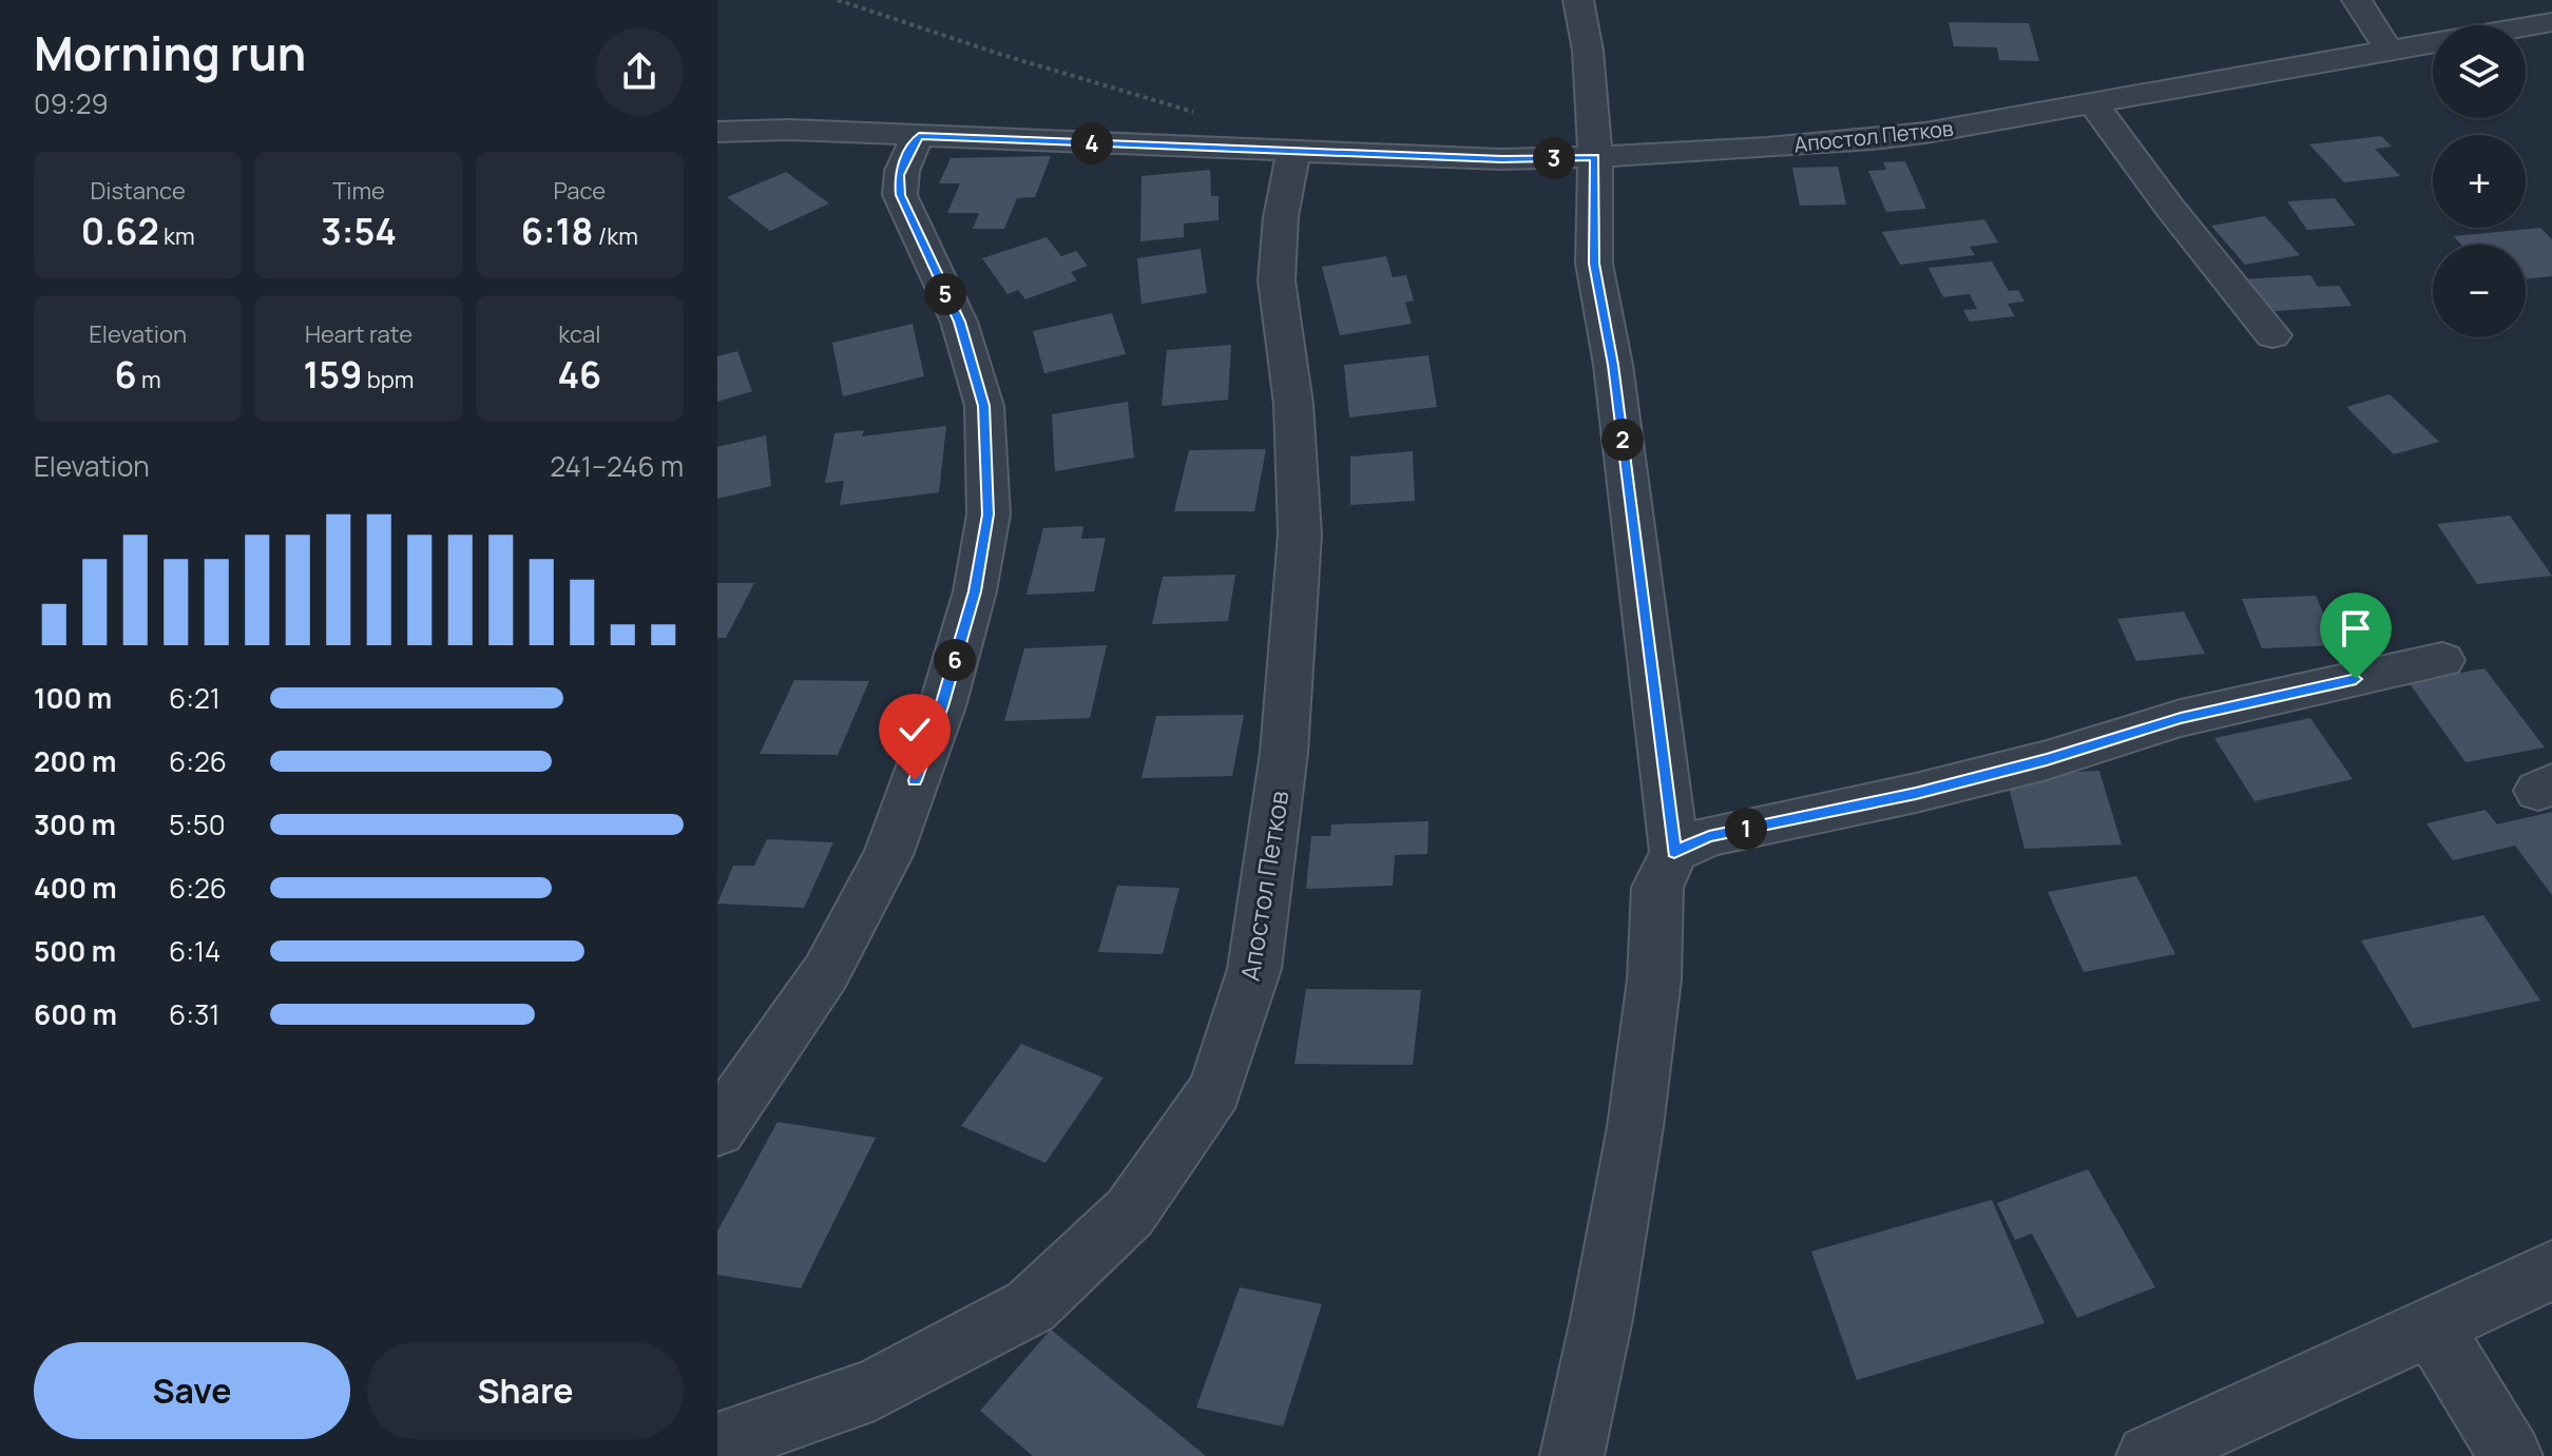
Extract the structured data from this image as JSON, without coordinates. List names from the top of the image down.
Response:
{
  "streets": {
    "street": ["Апостол Петков"]
  },
  "page": {
    "heading": ["Morning run", "09:29"],
    "map_buttons": ["+", "−"],
    "pins": [
      "4",
      "3",
      "5",
      "2",
      "6",
      "1"
    ],
    "stats": [
      ["Distance", "0.62 km"],
      ["Time", "3:54"],
      ["Pace", "6:18 /km"],
      ["Elevation", "6 m"],
      ["Heart rate", "159 bpm"],
      ["kcal", "46"]
    ],
    "chart": ["Elevation", "241–246 m"],
    "list": [
      {
        "name": "100 m",
        "note": "6:21"
      },
      {
        "name": "200 m",
        "note": "6:26"
      },
      {
        "name": "300 m",
        "note": "5:50"
      },
      {
        "name": "400 m",
        "note": "6:26"
      },
      {
        "name": "500 m",
        "note": "6:14"
      },
      {
        "name": "600 m",
        "note": "6:31"
      }
    ],
    "buttons": ["Save", "Share"]
  }
}
